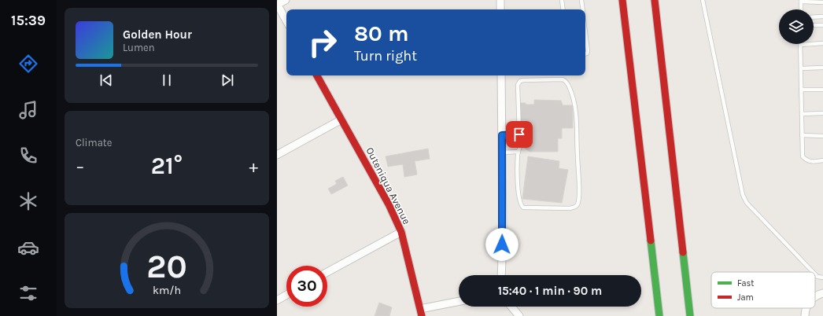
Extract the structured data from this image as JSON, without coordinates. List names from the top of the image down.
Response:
{
  "streets": {
    "main road": ["Outeniqua Avenue"]
  },
  "legend": ["Fast", "Jam"],
  "page": {
    "tabs": "15:39",
    "turn": ["80 m", "Turn right"],
    "song": ["Golden Hour", "Lumen"],
    "tile": "Climate",
    "heat": ["−", "21°", "+"],
    "limit": "30",
    "trip": "15:40 · 1 min · 90 m",
    "gauge": ["20", "km/h"]
  }
}
